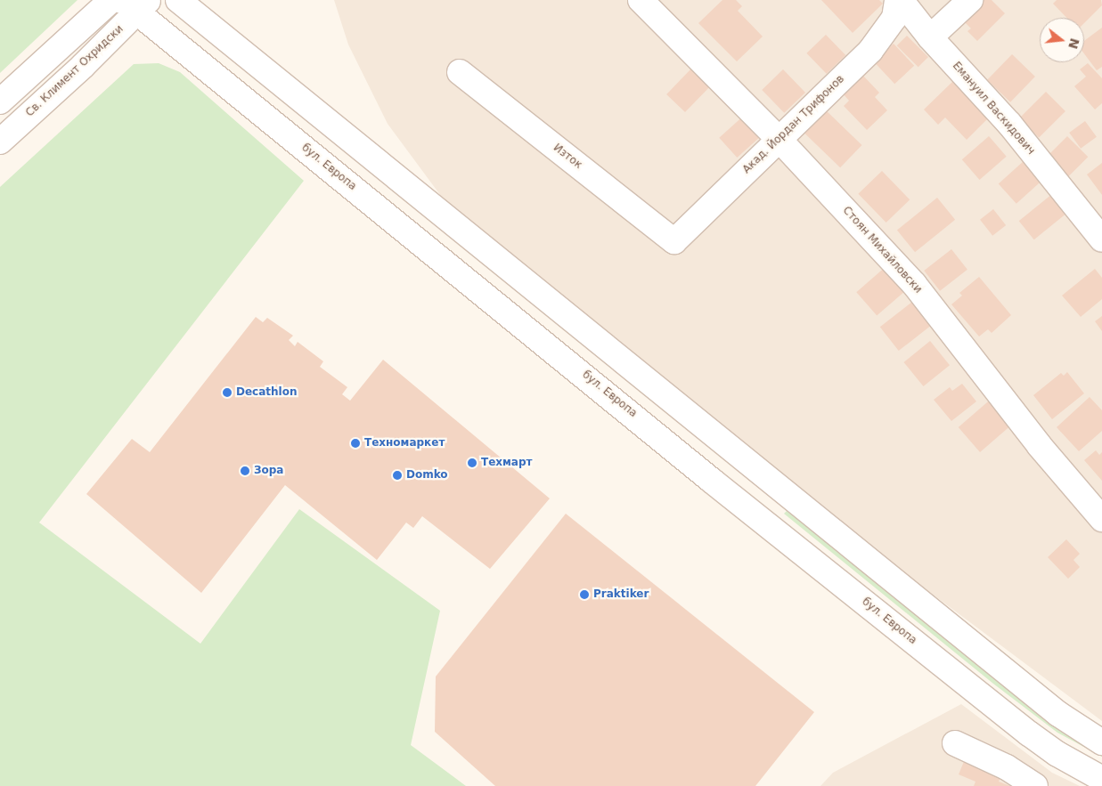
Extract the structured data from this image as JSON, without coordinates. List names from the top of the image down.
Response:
{
  "streets": {
    "street": [
      "Св. Климент Охридски",
      "Емануил Васкидович",
      "Акад. Йордан Трифонов",
      "Изток",
      "бул. Европа",
      "Стоян Михайловски"
    ]
  },
  "crossings": [
    ["Св. Климент Охридски", "бул. Европа"],
    ["Акад. Йордан Трифонов", "Изток"],
    ["Акад. Йордан Трифонов", "Стоян Михайловски"]
  ],
  "places": [
    "Decathlon",
    "Техномаркет",
    "Техмарт",
    "Зора",
    "Domko",
    "Praktiker"
  ],
  "north": "right"
}
